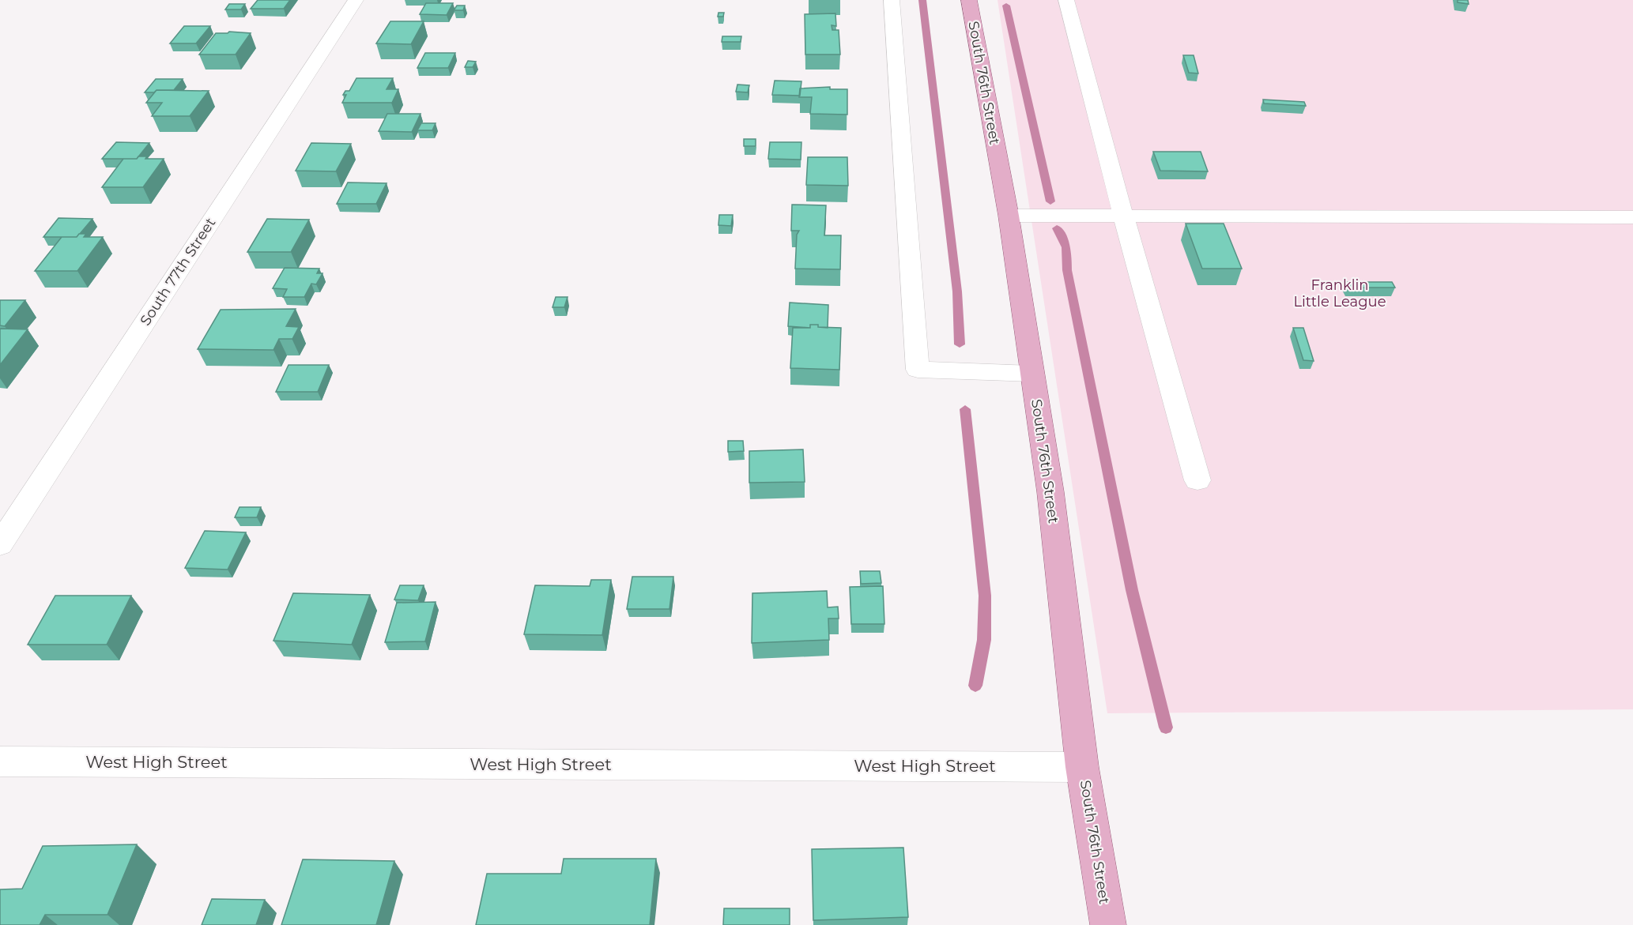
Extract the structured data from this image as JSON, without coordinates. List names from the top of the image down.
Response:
{
  "streets": {
    "main road": ["South 76th Street"],
    "street": ["South 77th Street", "West High Street"]
  },
  "crossings": [
    ["South 76th Street", "West High Street"]
  ],
  "parks": ["Franklin Little League"]
}
